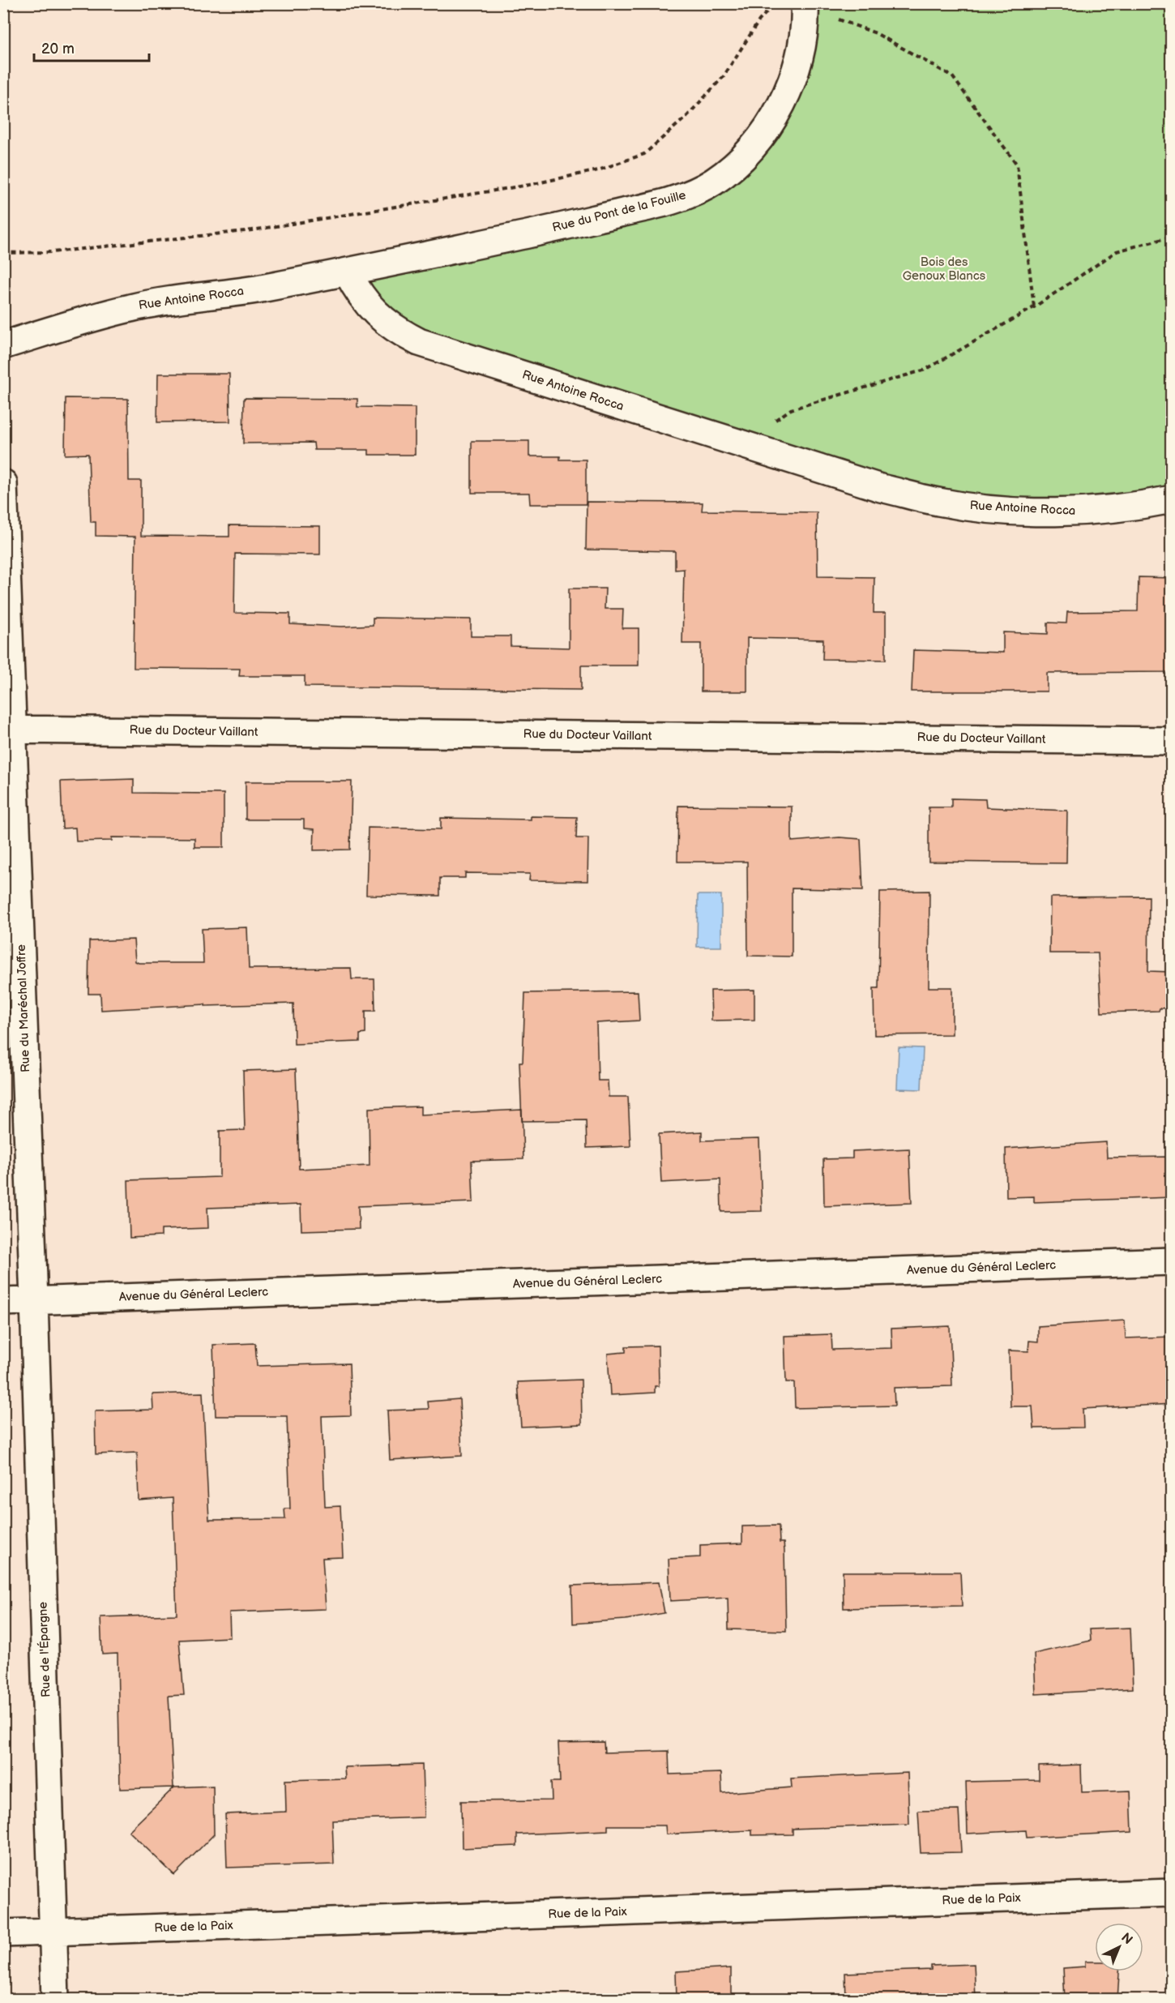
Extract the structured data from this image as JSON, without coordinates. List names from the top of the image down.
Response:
{
  "streets": {
    "street": [
      "Rue du Pont de la Fouille",
      "Rue Antoine Rocca",
      "Rue du Docteur Vaillant",
      "Rue du Maréchal Joffre",
      "Avenue du Général Leclerc",
      "Rue de l'Épargne",
      "Rue de la Paix"
    ]
  },
  "crossings": [
    ["Rue du Pont de la Fouille", "Rue Antoine Rocca"],
    ["Rue du Docteur Vaillant", "Rue du Maréchal Joffre"],
    ["Rue du Maréchal Joffre", "Avenue du Général Leclerc"],
    ["Rue du Maréchal Joffre", "Rue de l'Épargne"],
    ["Avenue du Général Leclerc", "Rue de l'Épargne"],
    ["Rue de l'Épargne", "Rue de la Paix"]
  ],
  "parks": ["Bois des Genoux Blancs"],
  "scale_bar": "20 m",
  "north": "top right"
}
